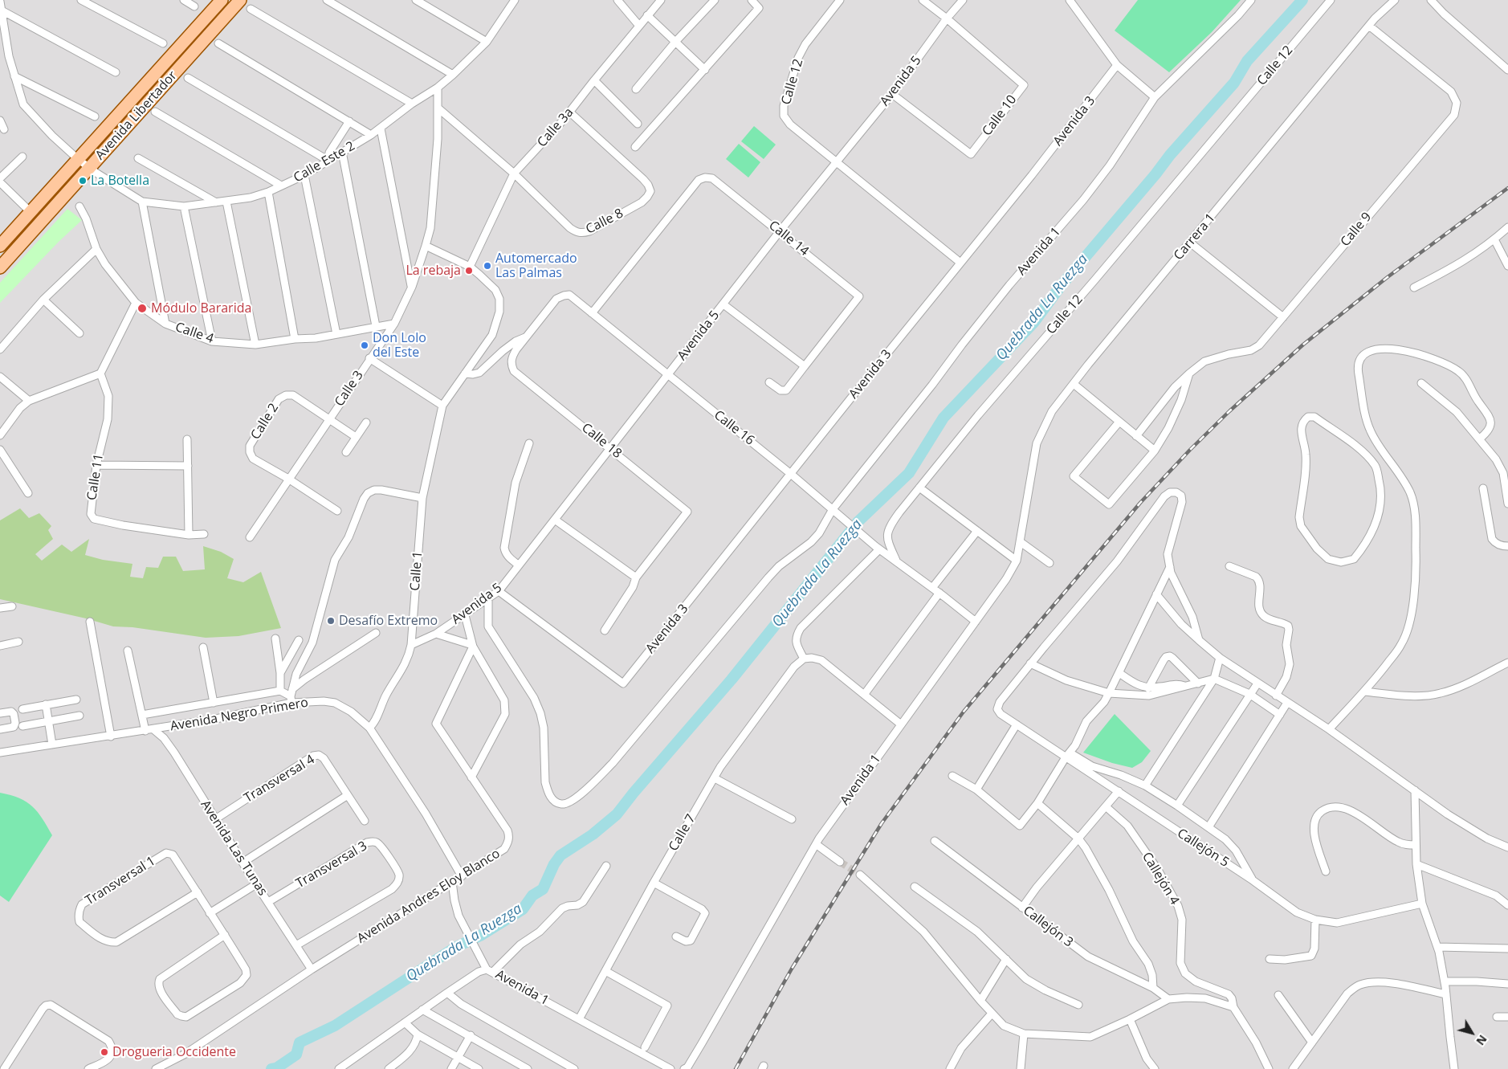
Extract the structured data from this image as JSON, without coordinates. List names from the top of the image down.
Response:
{
  "streets": {
    "main road": ["Avenida Libertador"],
    "street": [
      "Calle 12",
      "Avenida 5",
      "Calle 10",
      "Avenida 3",
      "Calle 3a",
      "Calle Este 2",
      "Calle 8",
      "Calle 9",
      "Carrera 1",
      "Calle 14",
      "Avenida 1",
      "Calle 4",
      "Calle 3",
      "Calle 2",
      "Calle 16",
      "Calle 18",
      "Calle 11",
      "Calle 1",
      "Avenida Negro Primero",
      "Transversal 4",
      "Calle 7",
      "Avenida Las Tunas",
      "Callejón 5",
      "Transversal 3",
      "Callejón 4",
      "Transversal 1",
      "Avenida Andres Eloy Blanco",
      "Callejón 3"
    ]
  },
  "crossings": [
    ["Calle 12", "Avenida 5"],
    ["Calle 12", "Avenida 3"],
    ["Calle 12", "Calle 16"],
    ["Avenida 5", "Calle 10"],
    ["Avenida 5", "Avenida 3"],
    ["Avenida 5", "Calle 14"],
    ["Avenida 5", "Avenida 1"],
    ["Avenida 5", "Calle 16"],
    ["Avenida 5", "Calle 18"],
    ["Avenida 5", "Calle 1"],
    ["Avenida Libertador", "Calle Este 2"],
    ["Avenida 3", "Calle 16"],
    ["Calle 3a", "Calle 8"],
    ["Calle 3a", "Calle 1"],
    ["Calle Este 2", "Calle 3"],
    ["Calle 8", "Calle 3"],
    ["Calle 9", "Carrera 1"],
    ["Carrera 1", "Avenida 1"],
    ["Calle 14", "Calle 16"],
    ["Avenida 1", "Calle 16"],
    ["Avenida 1", "Calle 7"],
    ["Calle 4", "Calle 3"],
    ["Calle 3", "Calle 2"],
    ["Calle 3", "Calle 1"],
    ["Calle 16", "Calle 18"],
    ["Calle 1", "Avenida Negro Primero"],
    ["Avenida Negro Primero", "Avenida Las Tunas"],
    ["Avenida Negro Primero", "Avenida Andres Eloy Blanco"],
    ["Transversal 4", "Avenida Las Tunas"],
    ["Avenida Las Tunas", "Transversal 3"],
    ["Avenida Las Tunas", "Avenida Andres Eloy Blanco"]
  ],
  "water": ["Quebrada La Ruezga"],
  "places": [
    "La Botella",
    "Automercado Las Palmas",
    "La rebaja",
    "Módulo Bararida",
    "Don Lolo del Este",
    "Desafío Extremo",
    "Drogueria Occidente"
  ],
  "north": "bottom right"
}
